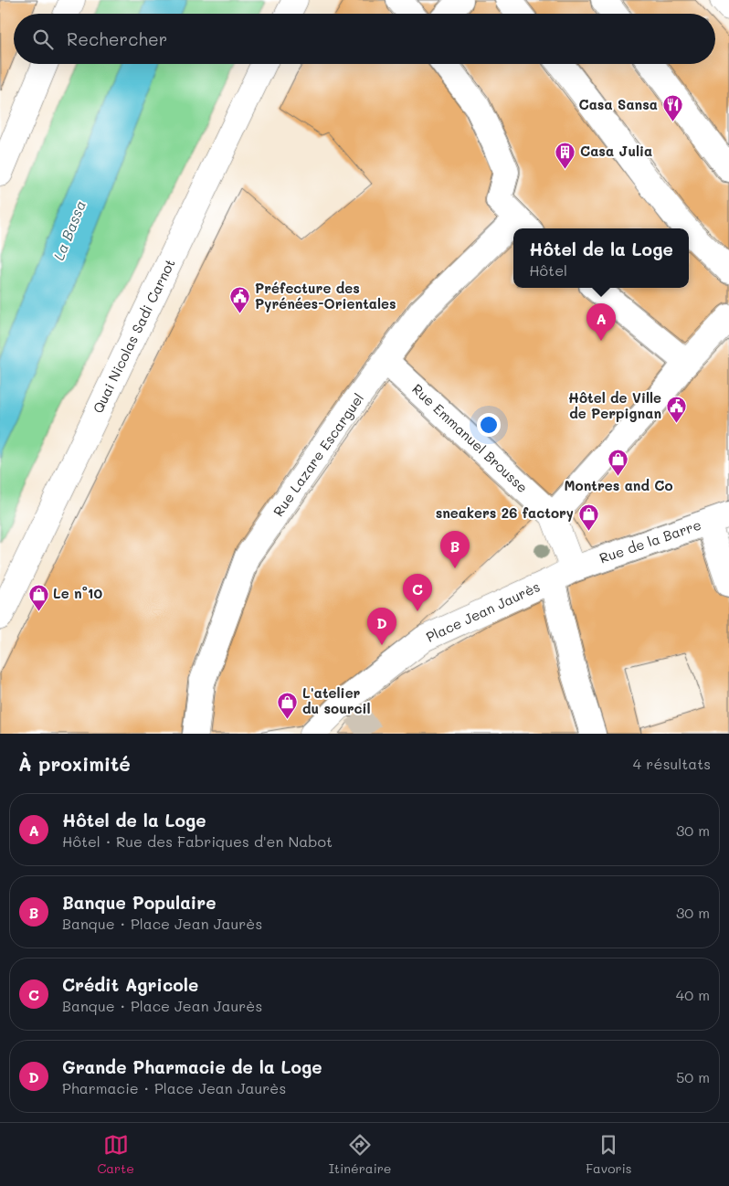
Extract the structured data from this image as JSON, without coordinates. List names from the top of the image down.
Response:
{
  "streets": {
    "street": [
      "Quai Nicolas Sadi Carnot",
      "Rue Emmanuel Brousse",
      "Rue Lazare Escarguel",
      "Rue de la Barre",
      "Place Jean Jaurès"
    ]
  },
  "crossings": [
    ["Rue Emmanuel Brousse", "Rue Lazare Escarguel"],
    ["Rue de la Barre", "Place Jean Jaurès"]
  ],
  "water": ["La Bassa"],
  "places": {
    "restaurant": ["Casa Sansa"],
    "building": ["Casa Julia"],
    "public building": ["Préfecture des Pyrénées-Orientales", "Hôtel de Ville de Perpignan"],
    "shop": [
      "Montres and Co",
      "sneakers 26 factory",
      "Le n°10",
      "L'atelier du sourcil"
    ]
  },
  "page": {
    "search": "Rechercher",
    "popup": ["Hôtel de la Loge", "Hôtel"],
    "pins": [
      "A",
      "B",
      "C",
      "D"
    ],
    "heading": ["À proximité", "4 résultats"],
    "list": [
      {
        "mark": "A",
        "name": "Hôtel de la Loge",
        "note": "Hôtel · Rue des Fabriques d'en Nabot",
        "value": "30 m"
      },
      {
        "mark": "B",
        "name": "Banque Populaire",
        "note": "Banque · Place Jean Jaurès",
        "value": "30 m"
      },
      {
        "mark": "C",
        "name": "Crédit Agricole",
        "note": "Banque · Place Jean Jaurès",
        "value": "40 m"
      },
      {
        "mark": "D",
        "name": "Grande Pharmacie de la Loge",
        "note": "Pharmacie · Place Jean Jaurès",
        "value": "50 m"
      }
    ],
    "nav": ["Carte", "Itinéraire", "Favoris"]
  }
}
